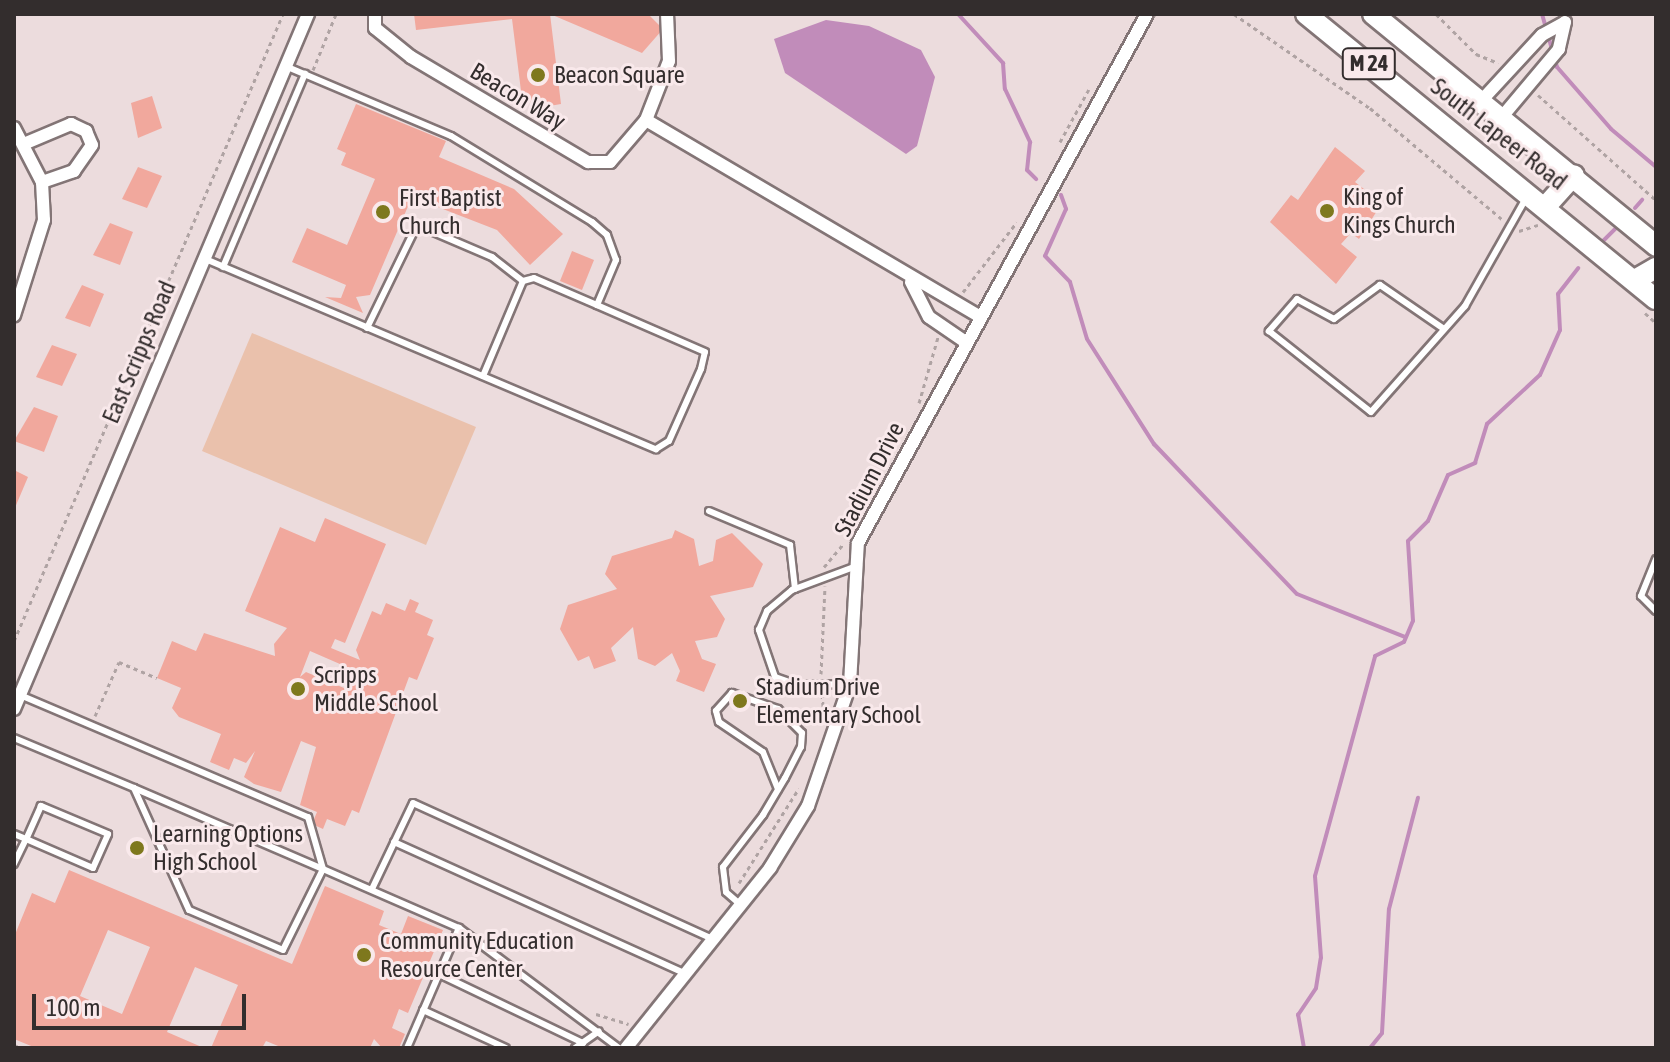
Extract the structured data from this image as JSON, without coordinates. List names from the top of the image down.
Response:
{
  "streets": {
    "main road": ["M 24", "South Lapeer Road"],
    "street": ["Beacon Way", "East Scripps Road", "Stadium Drive"]
  },
  "places": [
    "Beacon Square",
    "King of Kings Church",
    "First Baptist Church",
    "Scripps Middle School",
    "Stadium Drive Elementary School",
    "Learning Options High School",
    "Community Education Resource Center"
  ],
  "scale_bar": "100 m"
}
